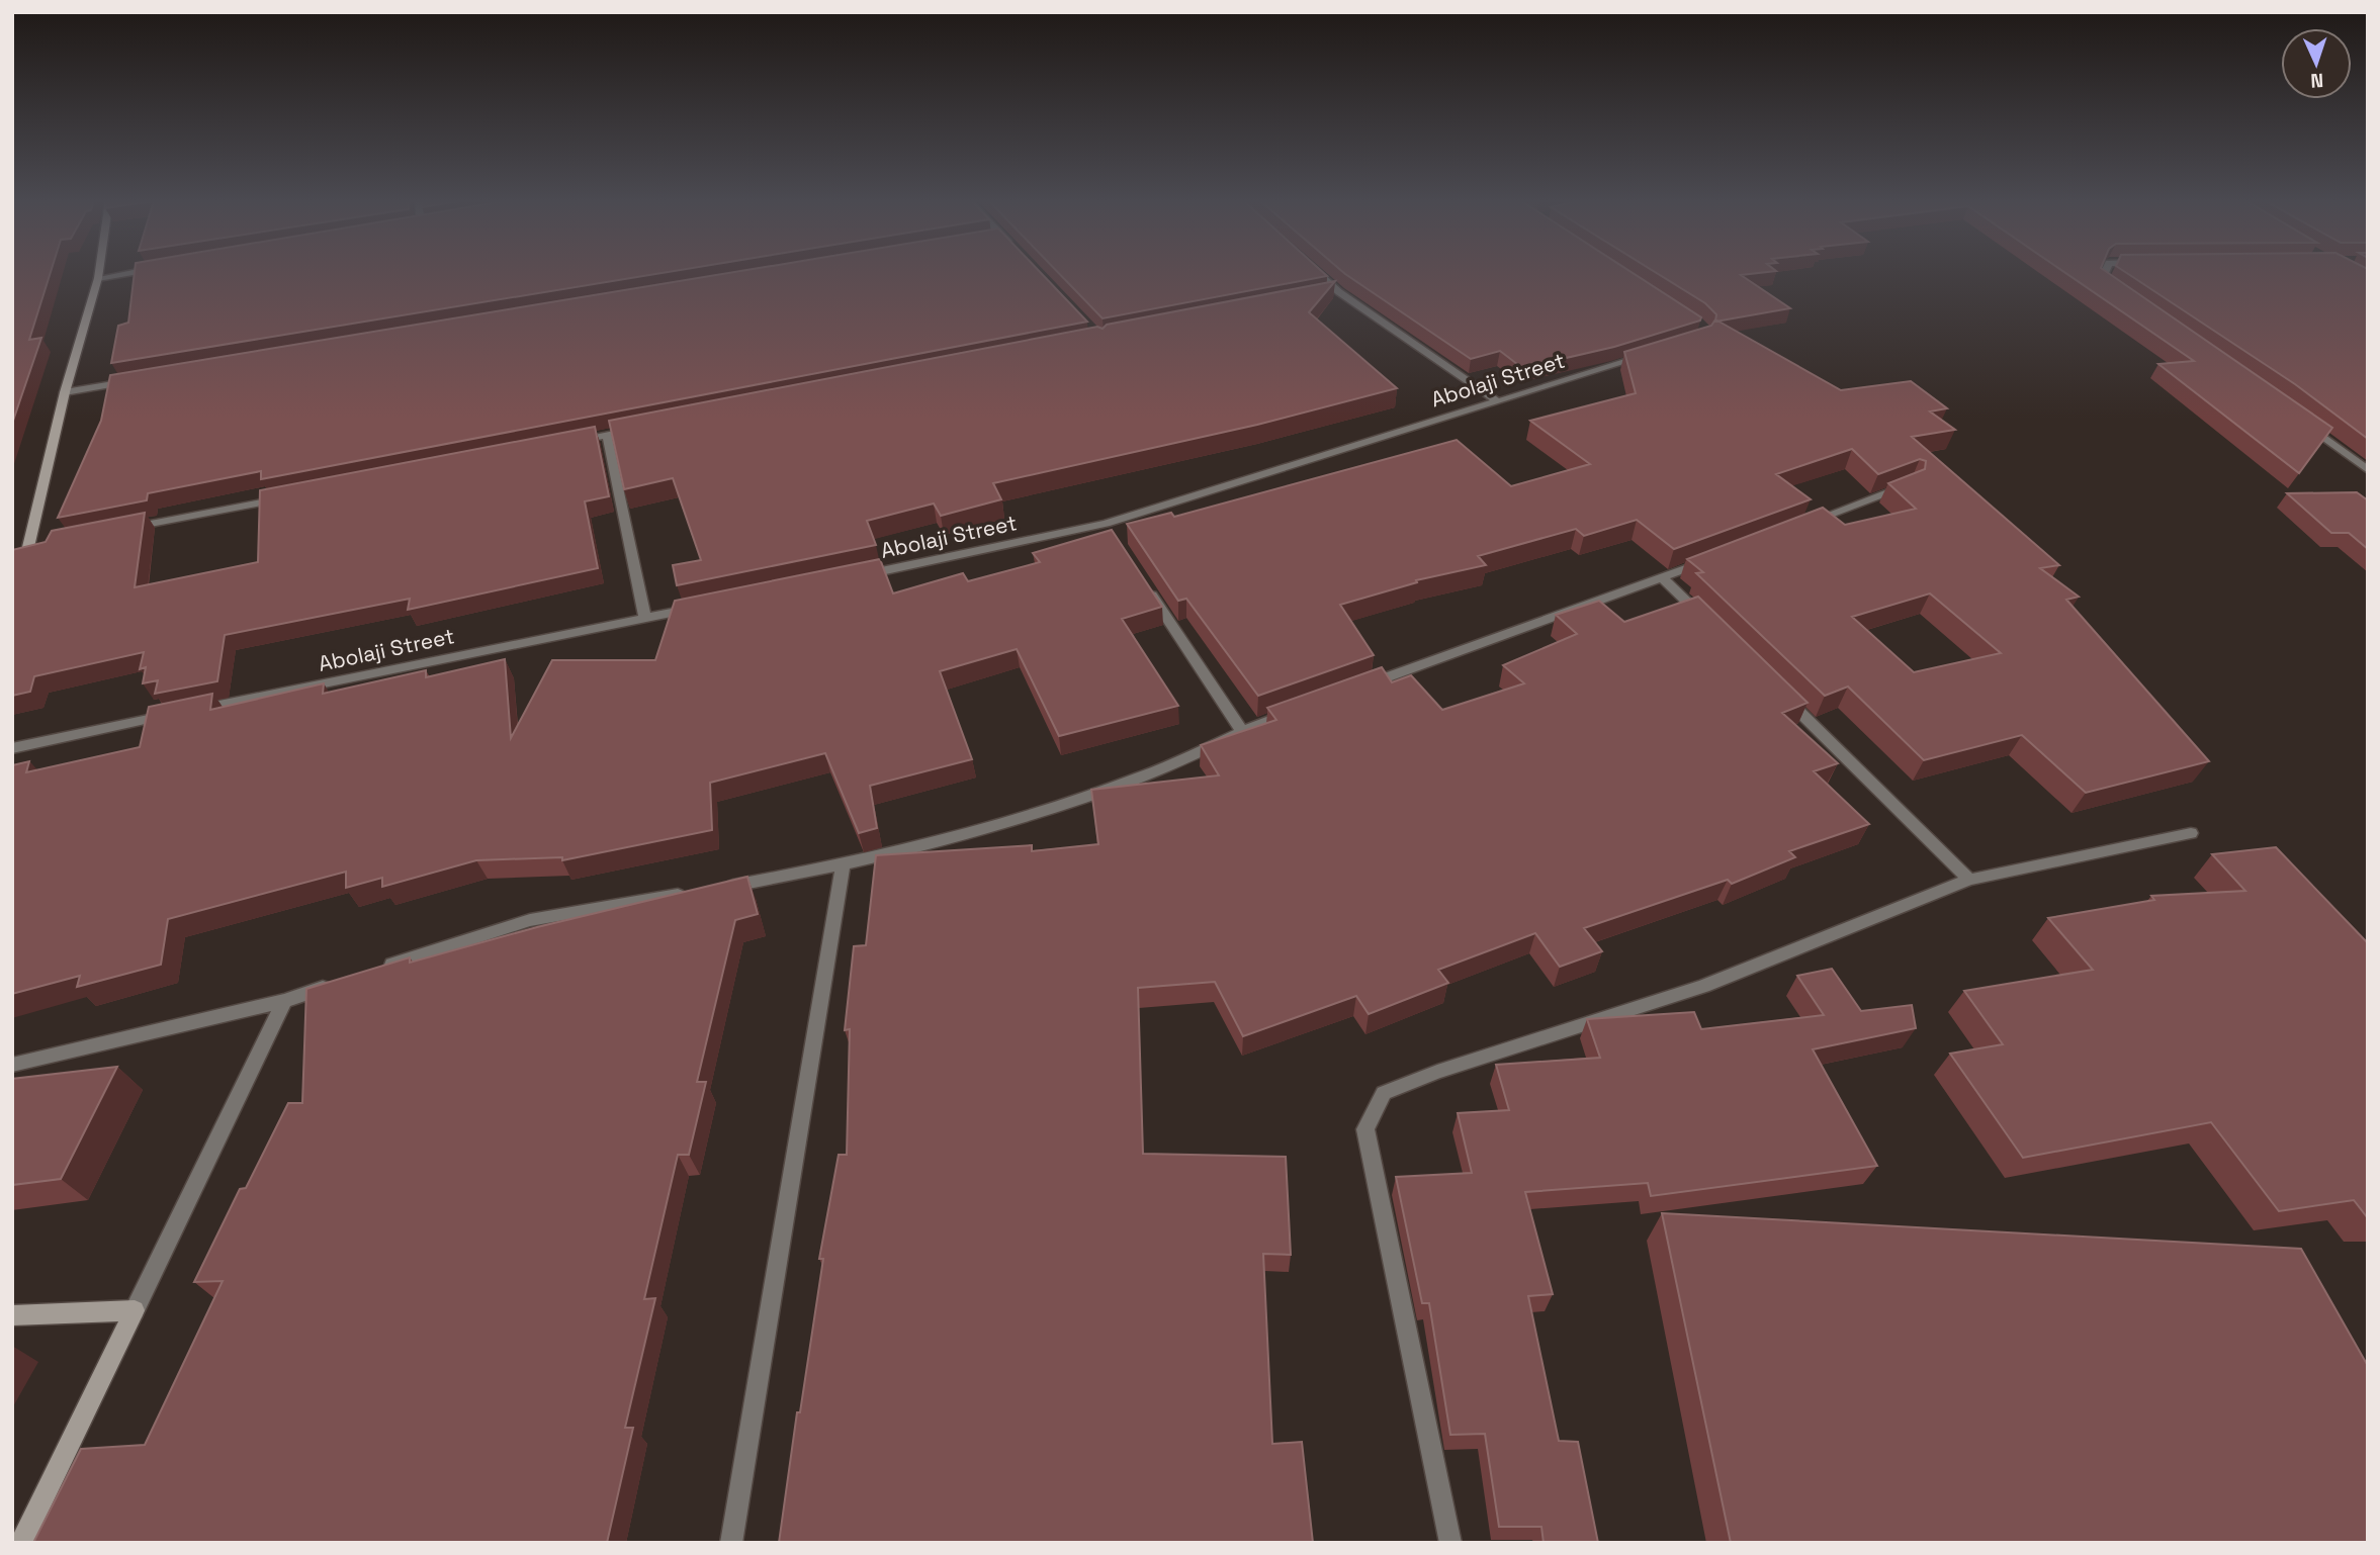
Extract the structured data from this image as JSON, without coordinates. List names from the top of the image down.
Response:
{
  "streets": {
    "street": ["Abolaji Street"]
  },
  "north": "bottom"
}
